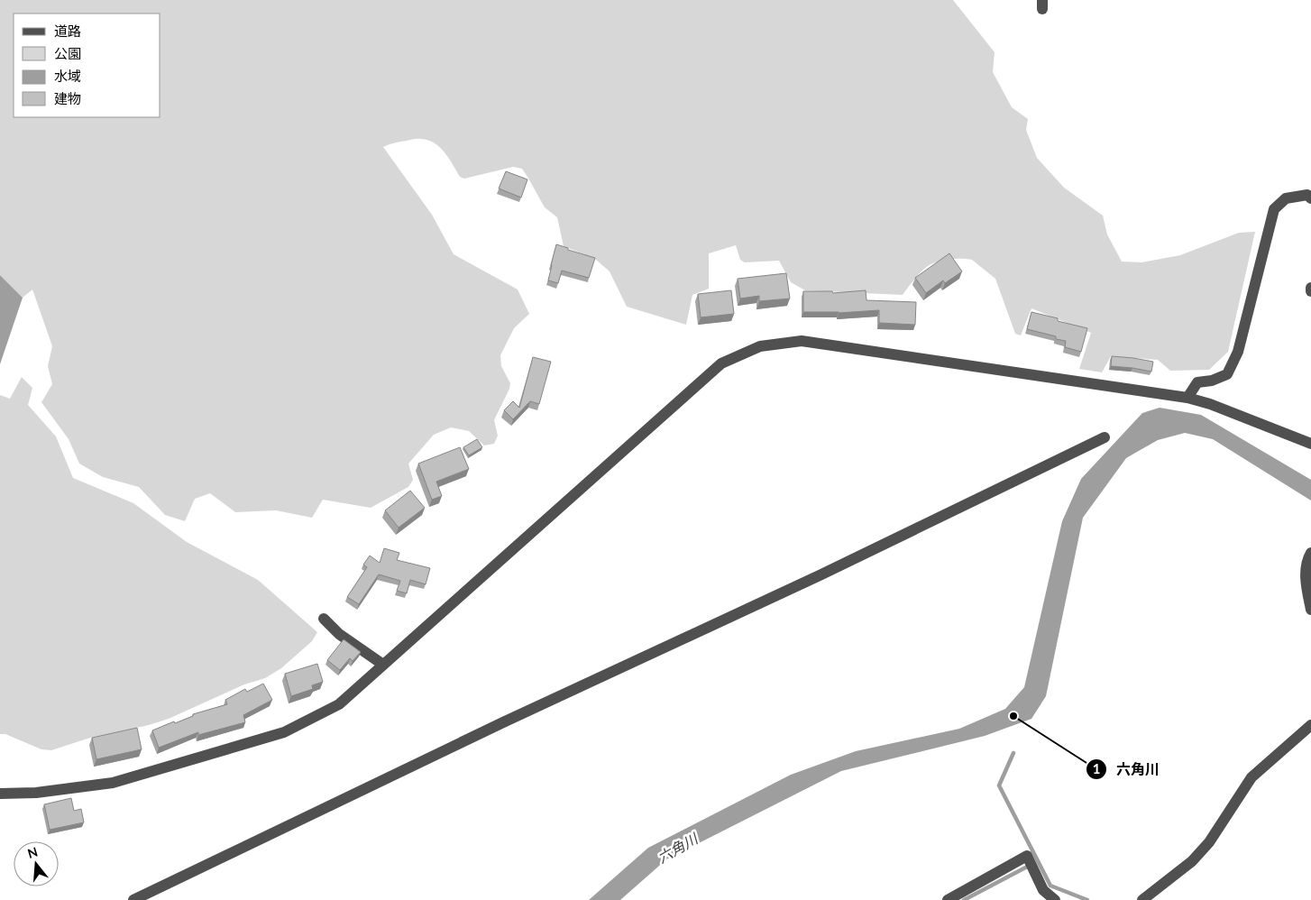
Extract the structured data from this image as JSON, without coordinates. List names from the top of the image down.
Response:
{
  "water": ["六角川"],
  "places": ["六角川"],
  "legend": [
    "道路",
    "公園",
    "水域",
    "建物"
  ],
  "north": "top"
}
